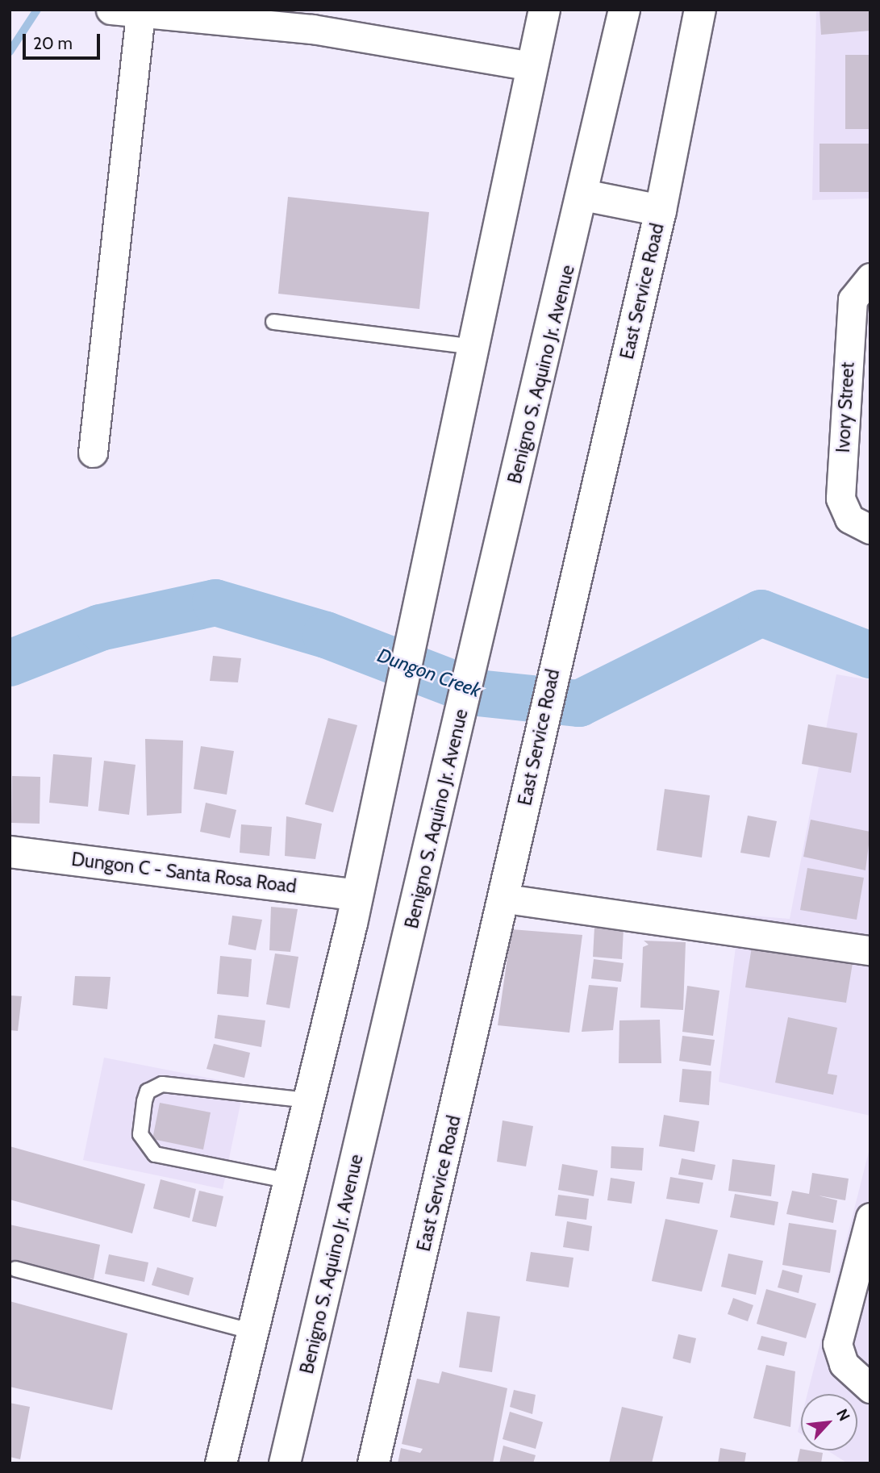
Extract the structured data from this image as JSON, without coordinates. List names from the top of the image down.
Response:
{
  "streets": {
    "main road": ["East Service Road", "Benigno S. Aquino Jr. Avenue", "Dungon C - Santa Rosa Road"],
    "street": ["Ivory Street"]
  },
  "water": ["Dungon Creek"],
  "scale_bar": "20 m",
  "north": "top right"
}
